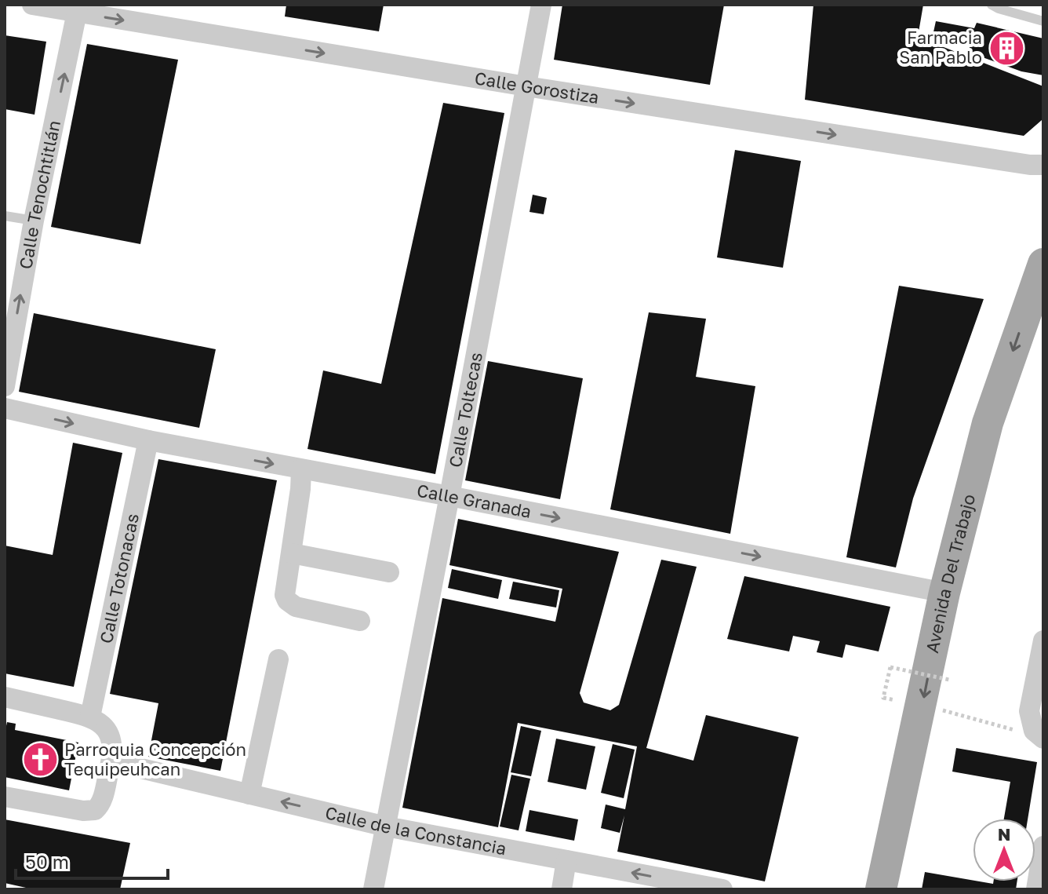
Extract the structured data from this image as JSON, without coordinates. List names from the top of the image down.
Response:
{
  "streets": {
    "main road": ["Avenida Del Trabajo"],
    "street": [
      "Calle Gorostiza",
      "Calle Tenochtitlán",
      "Calle Toltecas",
      "Calle Granada",
      "Calle Totonacas",
      "Calle de la Constancia"
    ]
  },
  "crossings": [
    ["Calle Gorostiza", "Calle Tenochtitlán"],
    ["Calle Gorostiza", "Calle Toltecas"],
    ["Calle Toltecas", "Calle Granada"],
    ["Calle Toltecas", "Calle de la Constancia"],
    ["Calle Granada", "Avenida Del Trabajo"],
    ["Calle Granada", "Calle Totonacas"]
  ],
  "one_way": [
    "Calle Gorostiza",
    "Calle Tenochtitlán",
    "Calle Granada",
    "Avenida Del Trabajo",
    "Calle de la Constancia"
  ],
  "places": {
    "building": ["Farmacia San Pablo"],
    "church": ["Parroquia Concepción Tequipeuhcan"]
  },
  "scale_bar": "50 m",
  "north": "top"
}
